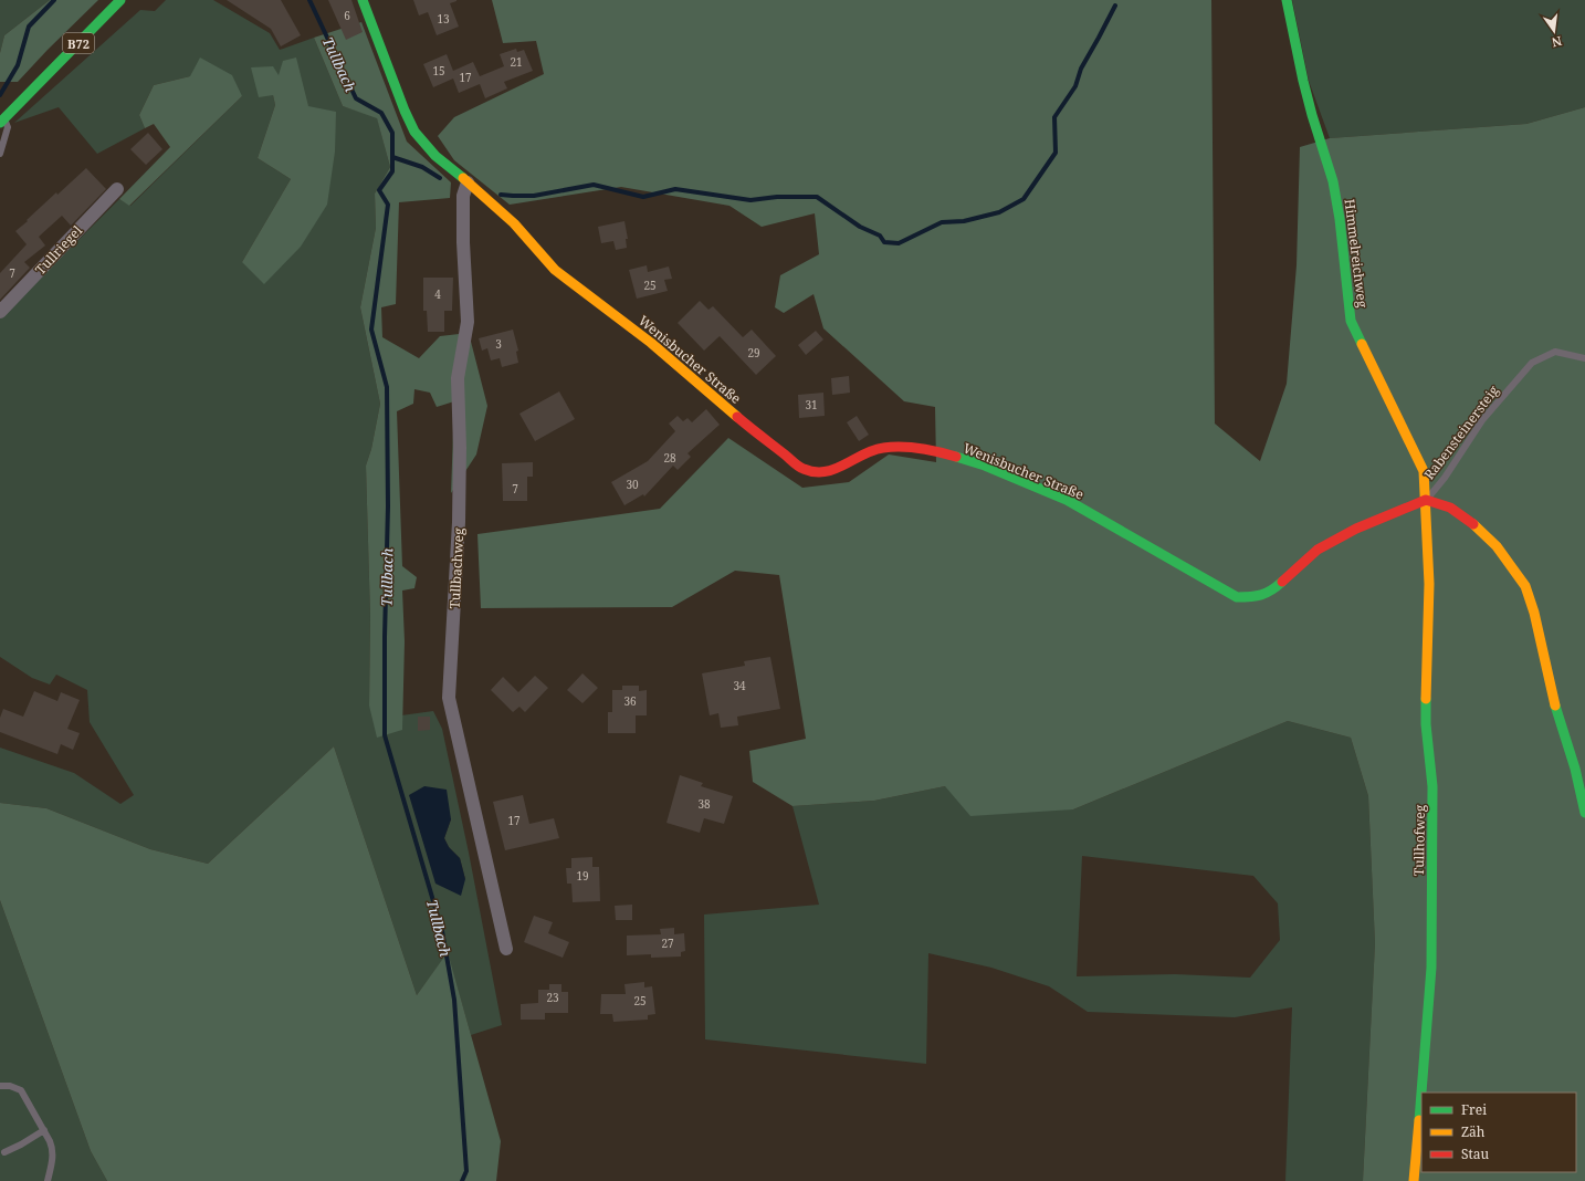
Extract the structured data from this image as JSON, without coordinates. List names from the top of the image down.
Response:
{
  "streets": {
    "street": [
      "B72",
      "Tullriegel",
      "Himmelreichweg",
      "Wenisbucher Straße",
      "Tullbachweg",
      "Tullhofweg"
    ],
    "lane": ["Rabensteinersteig"]
  },
  "crossings": [
    ["Himmelreichweg", "Wenisbucher Straße"],
    ["Himmelreichweg", "Rabensteinersteig"],
    ["Himmelreichweg", "Tullhofweg"],
    ["Wenisbucher Straße", "Rabensteinersteig"],
    ["Wenisbucher Straße", "Tullbachweg"],
    ["Wenisbucher Straße", "Tullhofweg"],
    ["Rabensteinersteig", "Tullhofweg"]
  ],
  "water": ["Tullbach"],
  "house_numbers": [
    "6",
    "13",
    "21",
    "15",
    "17",
    "7",
    "25",
    "4",
    "3",
    "29",
    "31",
    "28",
    "30",
    "7",
    "34",
    "36",
    "38",
    "17",
    "19",
    "27",
    "23",
    "25"
  ],
  "legend": ["Frei", "Zäh", "Stau"],
  "north": "bottom"
}
